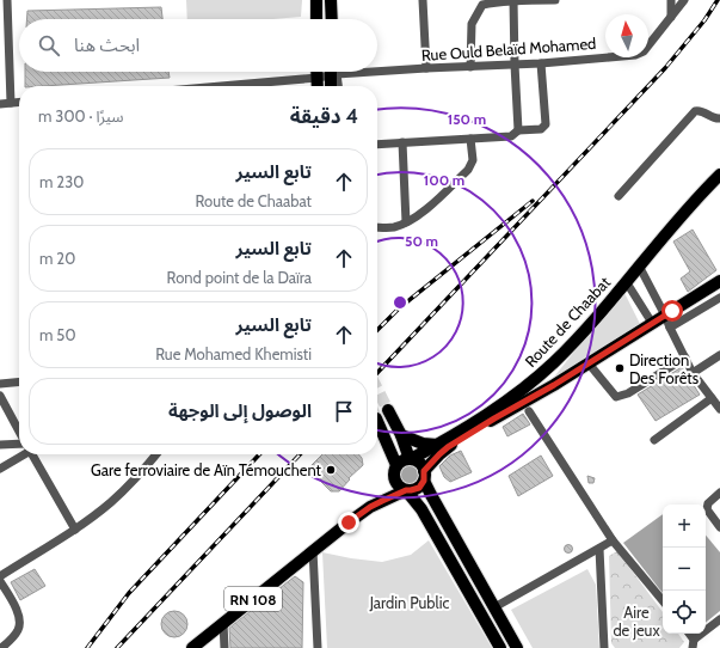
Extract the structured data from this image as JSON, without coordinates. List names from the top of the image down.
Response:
{
  "streets": {
    "main road": ["Route de Chaabat", "RN 108"],
    "street": ["Rue Ould Belaïd Mohamed"]
  },
  "crossings": [
    ["Route de Chaabat", "RN 108"]
  ],
  "parks": ["Jardin Public", "Aire de jeux"],
  "places": ["Direction Des Forêts", "Gare ferroviaire de Aïn Témouchent"],
  "north": "top",
  "page": {
    "search": "ابحث هنا",
    "heading": ["4 دقيقة", "سيرًا · 300 m"],
    "list": [
      ["تابع السير", "Route de Chaabat", "230 m"],
      ["تابع السير", "Rond point de la Daïra", "20 m"],
      ["تابع السير", "Rue Mohamed Khemisti", "50 m"],
      "الوصول إلى الوجهة"
    ],
    "map_buttons": ["+", "−"]
  },
  "rings": ["150 m", "100 m", "50 m"]
}
